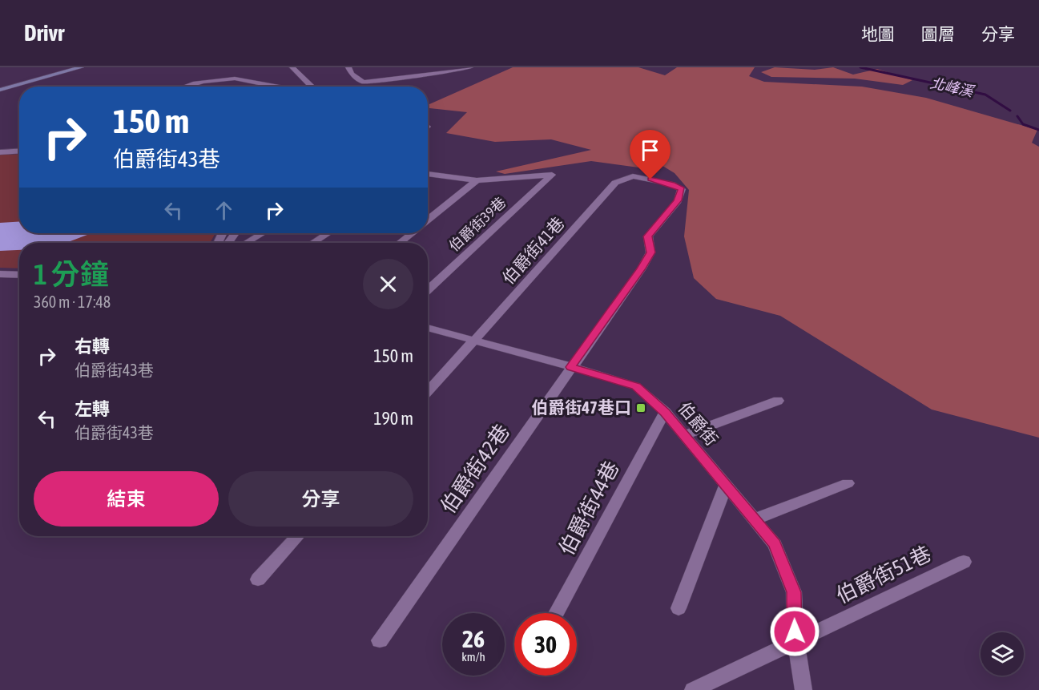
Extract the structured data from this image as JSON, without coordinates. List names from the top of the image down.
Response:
{
  "streets": {
    "street": [
      "伯爵街39巷",
      "伯爵街41巷",
      "伯爵街",
      "伯爵街42巷",
      "伯爵街44巷",
      "伯爵街51巷"
    ]
  },
  "crossings": [
    ["伯爵街41巷", "伯爵街"],
    ["伯爵街41巷", "伯爵街42巷"],
    ["伯爵街", "伯爵街42巷"],
    ["伯爵街", "伯爵街44巷"],
    ["伯爵街", "伯爵街51巷"]
  ],
  "water": ["北峰溪"],
  "places": {
    "transit": ["伯爵街47巷口"]
  },
  "page": {
    "header": "Drivr",
    "nav": ["地圖", "圖層", "分享"],
    "turn": ["150 m", "伯爵街43巷"],
    "heading": ["1 分鐘", "360 m · 17:48"],
    "list": [
      {
        "name": "右轉",
        "note": "伯爵街43巷",
        "value": "150 m"
      },
      {
        "name": "左轉",
        "note": "伯爵街43巷",
        "value": "190 m"
      }
    ],
    "buttons": ["結束", "分享"],
    "speed": "26 km/h",
    "limit": "30"
  }
}
